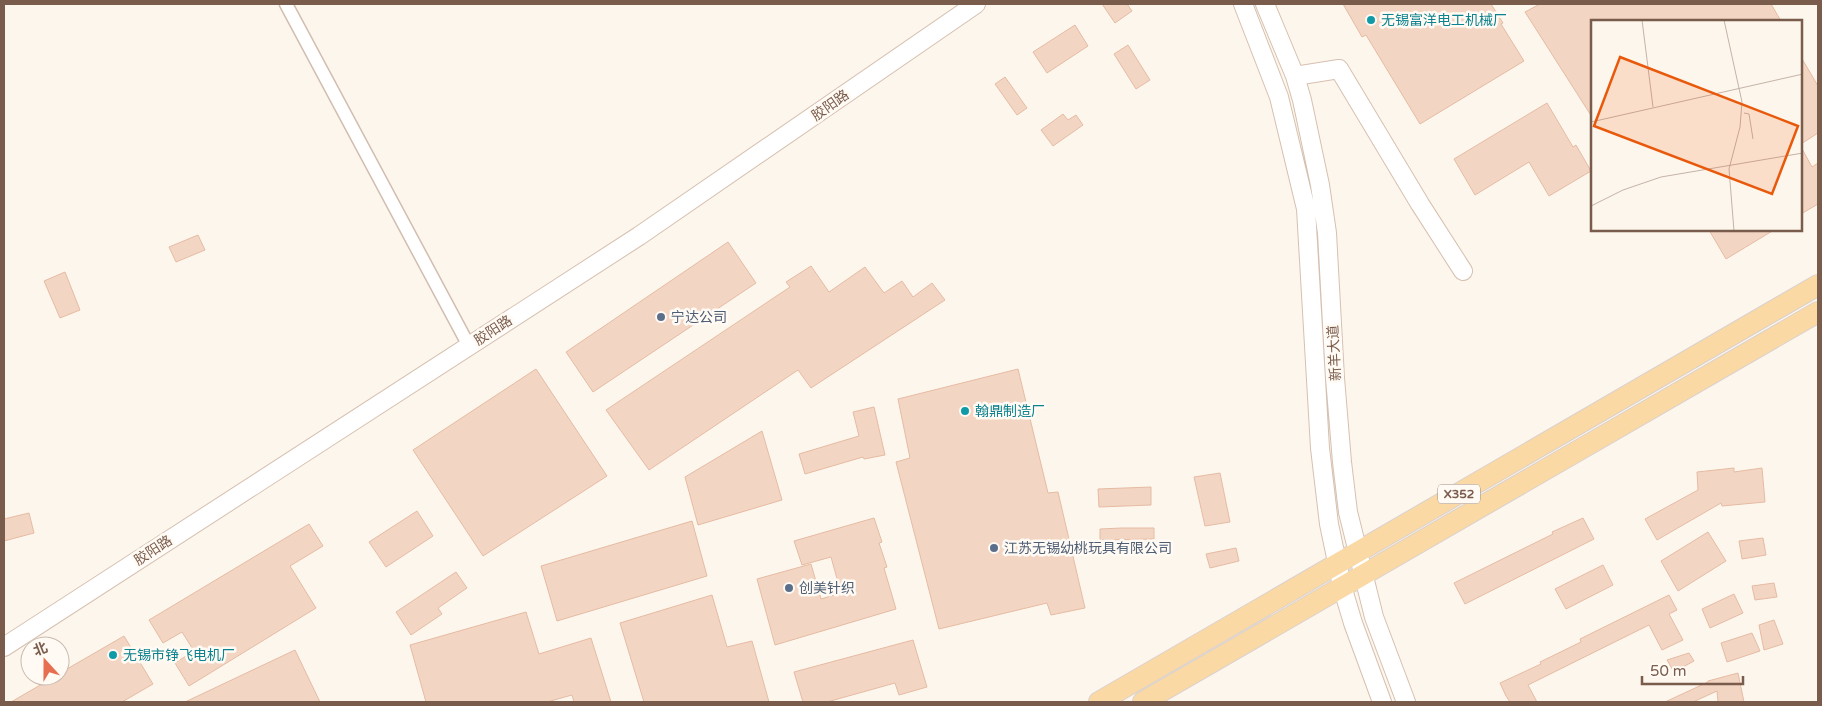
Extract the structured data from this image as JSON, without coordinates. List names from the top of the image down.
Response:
{
  "streets": {
    "main road": ["胶阳路", "新羊大道", "X352"]
  },
  "crossings": [
    ["新羊大道", "X352"]
  ],
  "places": [
    "无锡富洋电工机械厂",
    "宁达公司",
    "翰鼎制造厂",
    "江苏无锡幼桃玩具有限公司",
    "创美针织",
    "无锡市铮飞电机厂"
  ],
  "scale_bar": "50 m",
  "north": "top"
}
